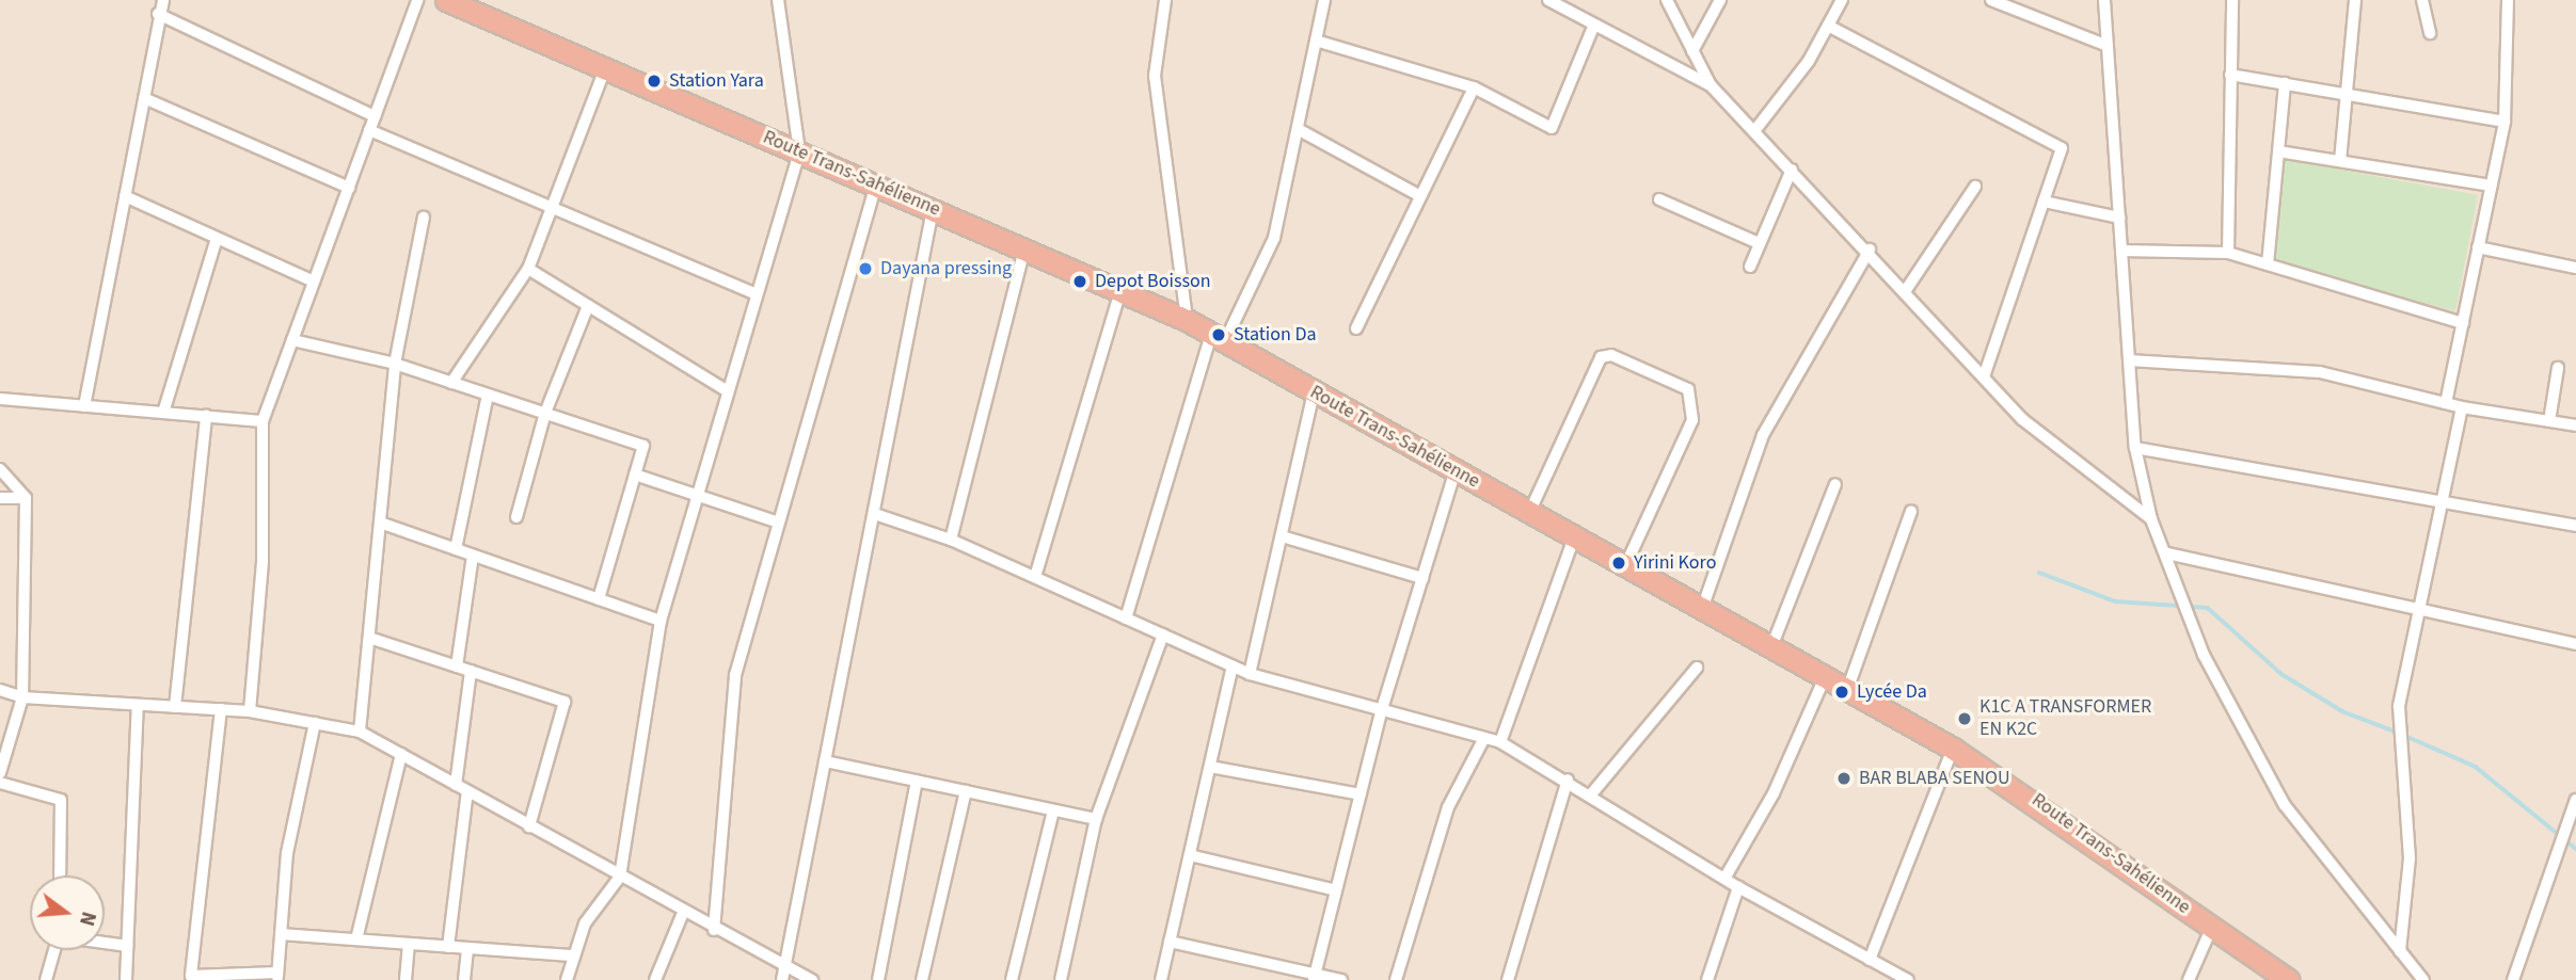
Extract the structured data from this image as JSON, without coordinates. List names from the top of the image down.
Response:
{
  "streets": {
    "highway": ["Route Trans-Sahélienne"]
  },
  "places": [
    "Station Yara",
    "Dayana pressing",
    "Depot Boisson",
    "Station Da",
    "Yirini Koro",
    "Lycée Da",
    "K1C A TRANSFORMER EN K2C",
    "BAR BLABA SENOU"
  ],
  "north": "right"
}
